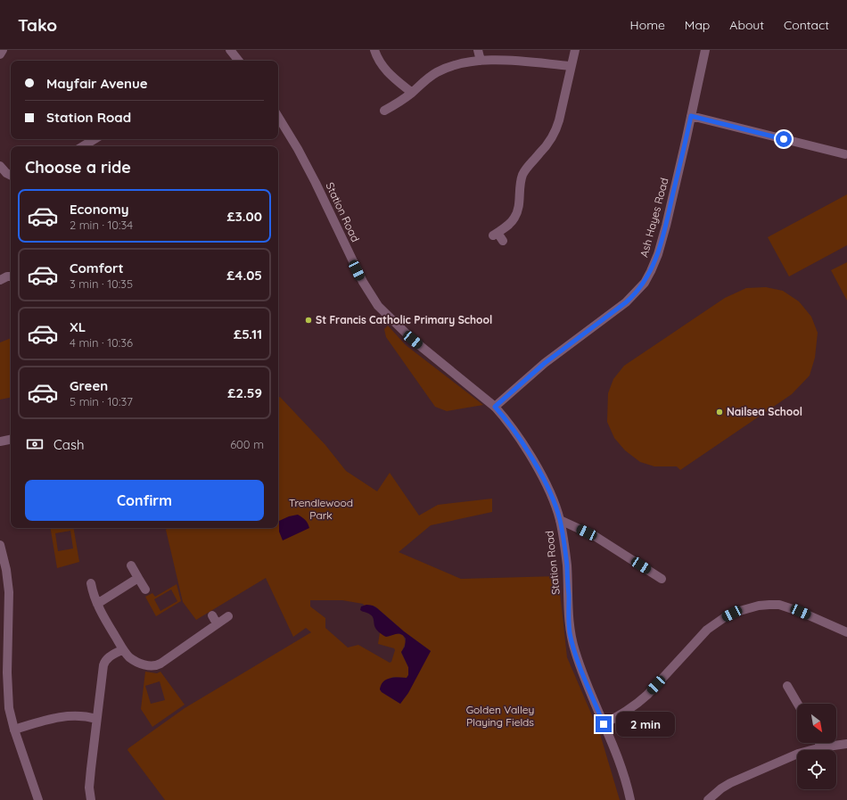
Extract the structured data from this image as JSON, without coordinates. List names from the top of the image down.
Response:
{
  "streets": {
    "street": ["Station Road", "Ash Hayes Road"]
  },
  "crossings": [
    ["Station Road", "Ash Hayes Road"]
  ],
  "parks": ["Trendlewood Park", "Golden Valley Playing Fields"],
  "places": ["St Francis Catholic Primary School", "Nailsea School"],
  "north": "bottom right",
  "page": {
    "header": "Tako",
    "nav": [
      "Home",
      "Map",
      "About",
      "Contact"
    ],
    "banner": ["Mayfair Avenue", "Station Road"],
    "heading": "Choose a ride",
    "list": [
      {
        "name": "Economy",
        "note": "2 min · 10:34",
        "value": "£3.00"
      },
      {
        "name": "Comfort",
        "note": "3 min · 10:35",
        "value": "£4.05"
      },
      {
        "name": "XL",
        "note": "4 min · 10:36",
        "value": "£5.11"
      },
      {
        "name": "Green",
        "note": "5 min · 10:37",
        "value": "£2.59"
      }
    ],
    "pay": ["Cash", "600 m"],
    "buttons": "Confirm",
    "bubble": "2 min"
  }
}
